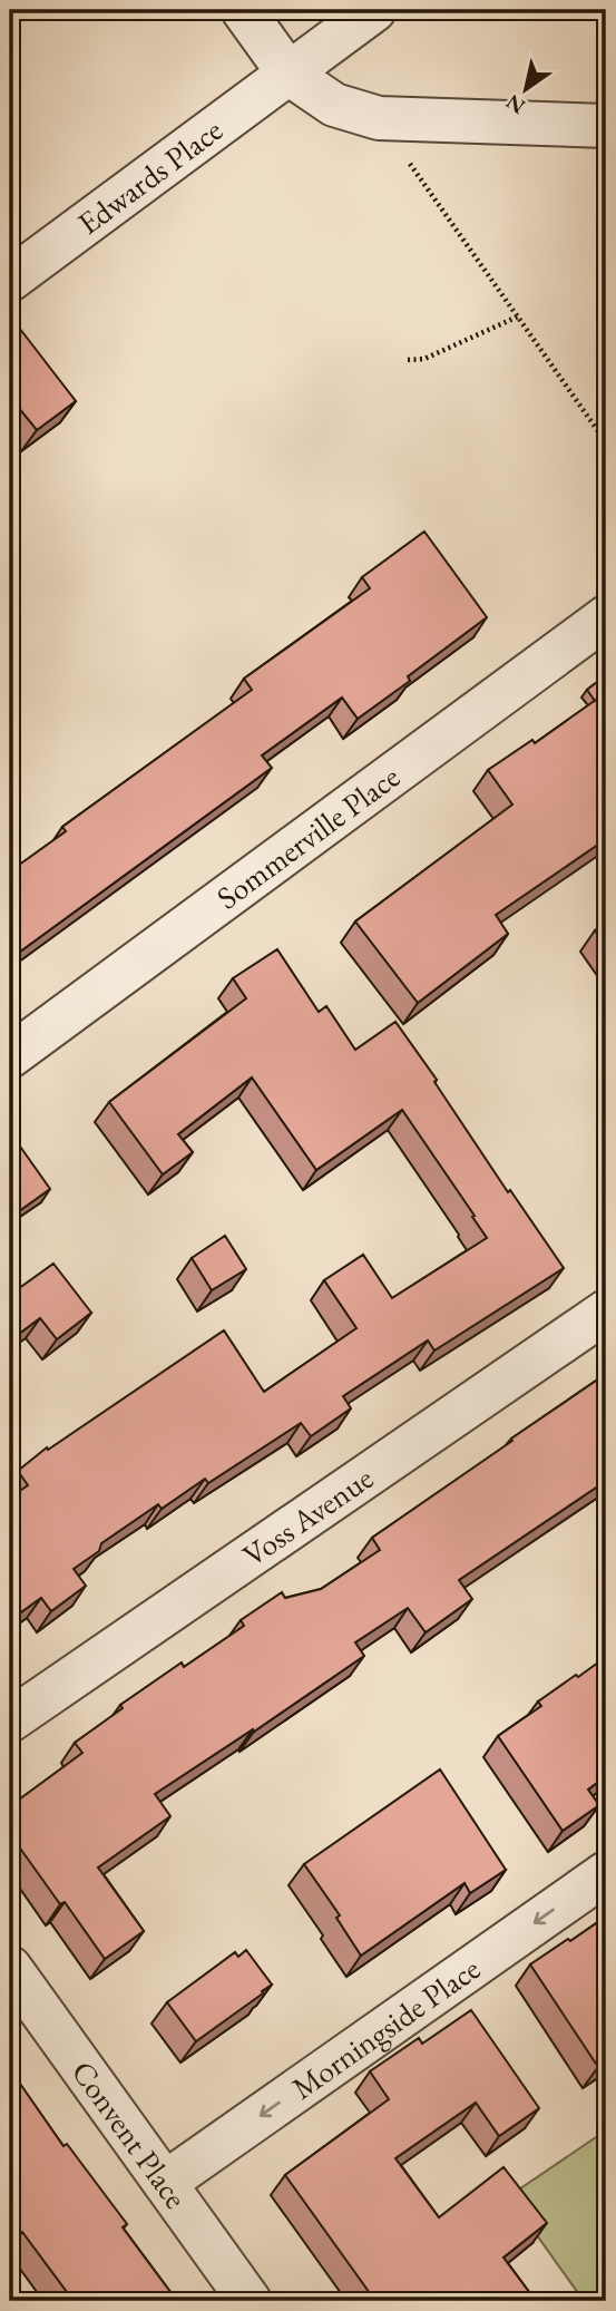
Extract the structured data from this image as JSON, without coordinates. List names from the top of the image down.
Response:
{
  "streets": {
    "street": [
      "Edwards Place",
      "Sommerville Place",
      "Voss Avenue",
      "Morningside Place",
      "Convent Place"
    ]
  },
  "crossings": [
    ["Morningside Place", "Convent Place"]
  ],
  "one_way": ["Morningside Place"],
  "north": "bottom left"
}
